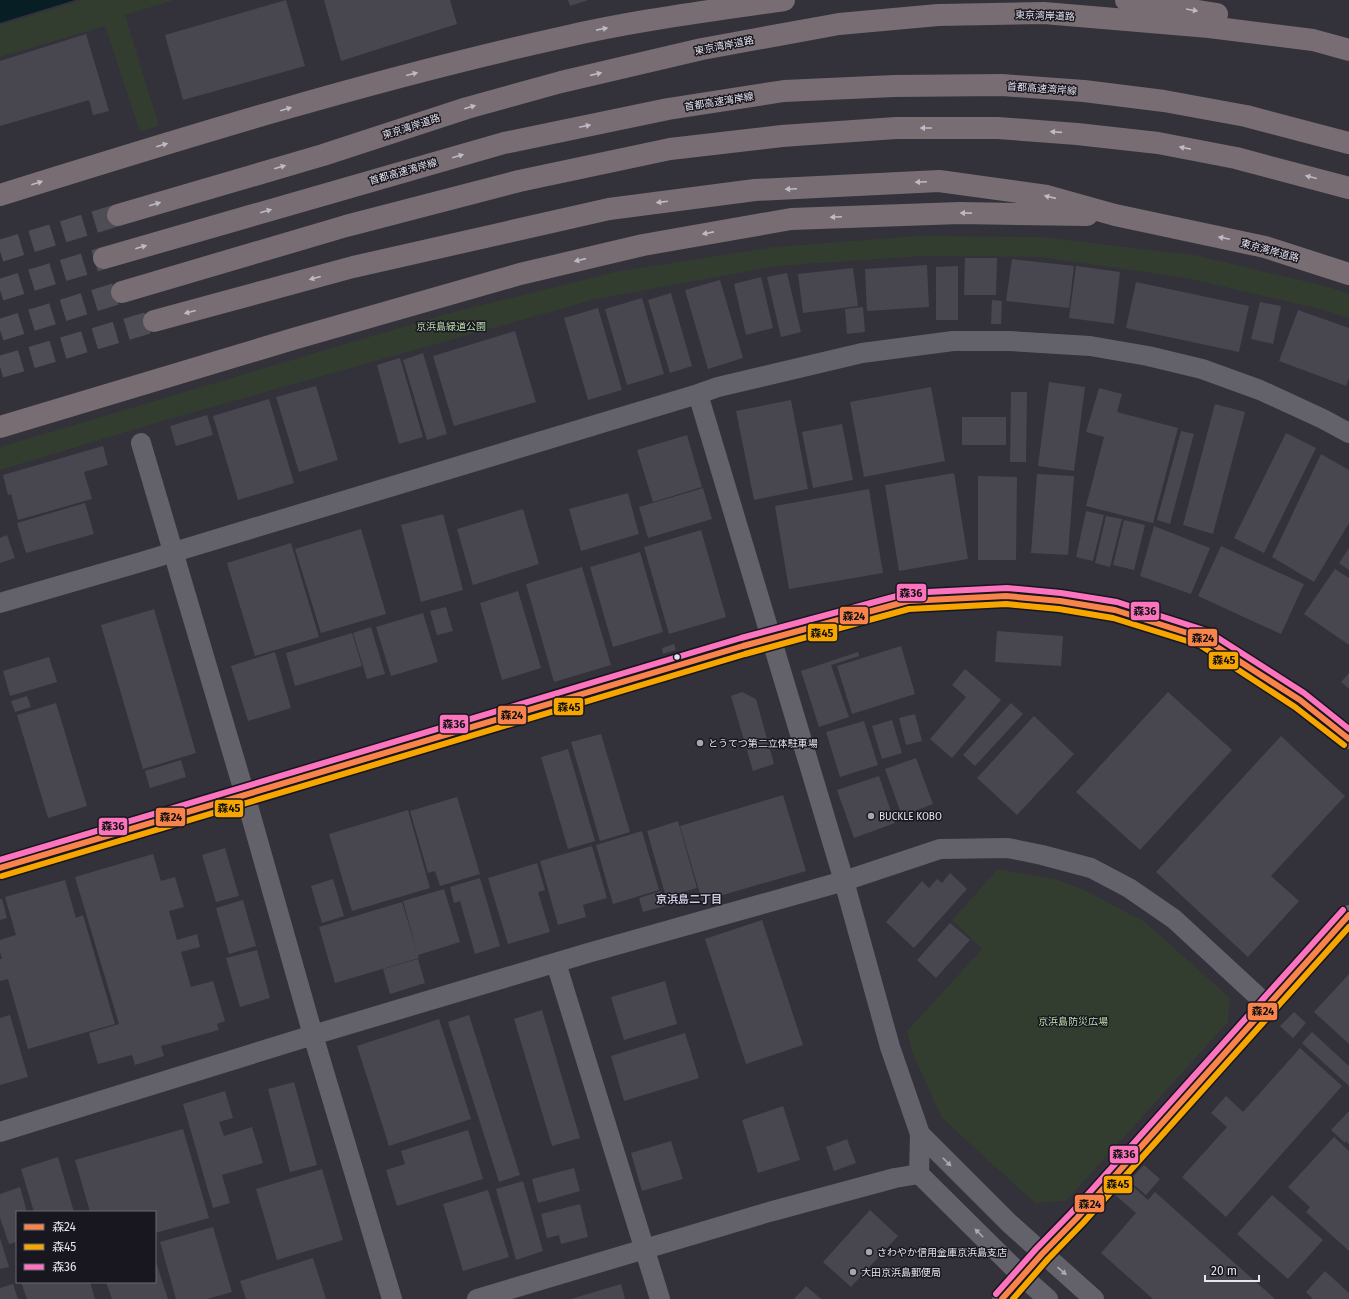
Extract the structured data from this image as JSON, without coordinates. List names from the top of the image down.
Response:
{
  "streets": {
    "highway": ["東京湾岸道路", "首都高速湾岸線"]
  },
  "districts": ["京浜島二丁目"],
  "parks": ["京浜島緑道公園", "京浜島防災広場"],
  "places": [
    "とうてつ第二立体駐車場",
    "BUCKLE KOBO",
    "さわやか信用金庫京浜島支店",
    "大田京浜島郵便局"
  ],
  "lines": ["transit line 森36", "transit line 森24", "transit line 森45"],
  "legend": ["森24", "森45", "森36"],
  "scale_bar": "20 m"
}
